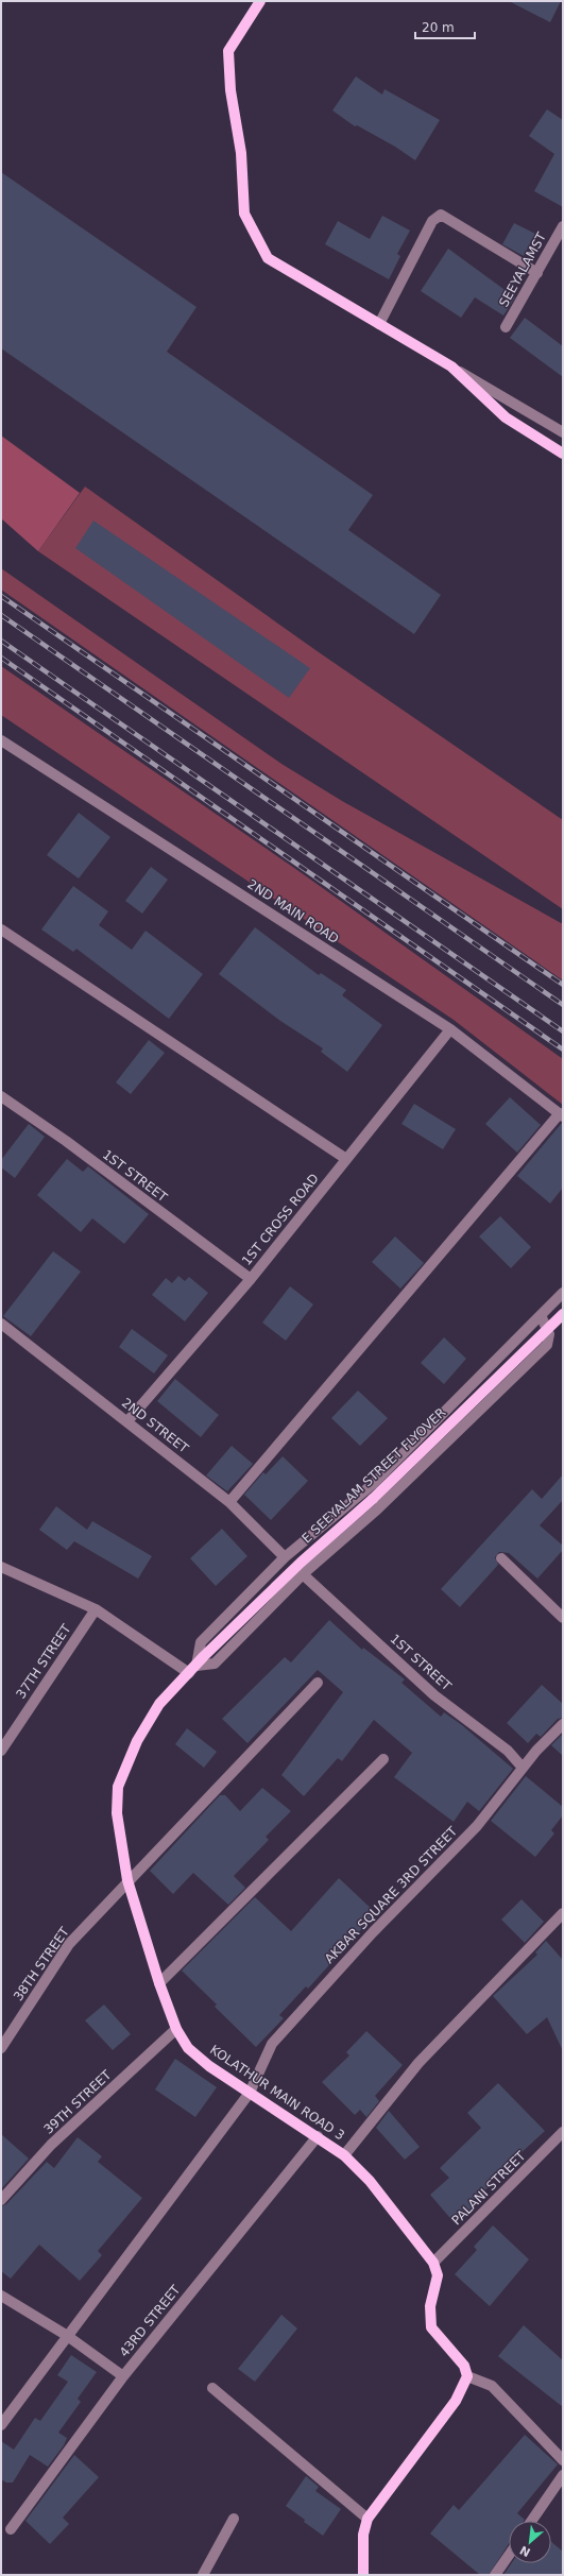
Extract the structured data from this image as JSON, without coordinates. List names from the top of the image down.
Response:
{
  "streets": {
    "main road": ["E SEEYALAM STREET FLYOVER", "KOLATHUR MAIN ROAD 3"],
    "street": [
      "SEEYALAMST",
      "2ND MAIN ROAD",
      "1ST STREET",
      "1ST CROSS ROAD",
      "2ND STREET",
      "37TH STREET",
      "AKBAR SQUARE 3RD STREET",
      "38TH STREET",
      "39TH STREET",
      "PALANI STREET",
      "43RD STREET"
    ]
  },
  "crossings": [
    ["2ND MAIN ROAD", "1ST CROSS ROAD"],
    ["1ST STREET", "1ST CROSS ROAD"],
    ["1ST STREET", "AKBAR SQUARE 3RD STREET"],
    ["1ST CROSS ROAD", "2ND STREET"],
    ["E SEEYALAM STREET FLYOVER", "KOLATHUR MAIN ROAD 3"],
    ["AKBAR SQUARE 3RD STREET", "KOLATHUR MAIN ROAD 3"],
    ["38TH STREET", "KOLATHUR MAIN ROAD 3"],
    ["KOLATHUR MAIN ROAD 3", "39TH STREET"],
    ["KOLATHUR MAIN ROAD 3", "PALANI STREET"],
    ["KOLATHUR MAIN ROAD 3", "43RD STREET"]
  ],
  "scale_bar": "20 m",
  "north": "bottom left"
}
